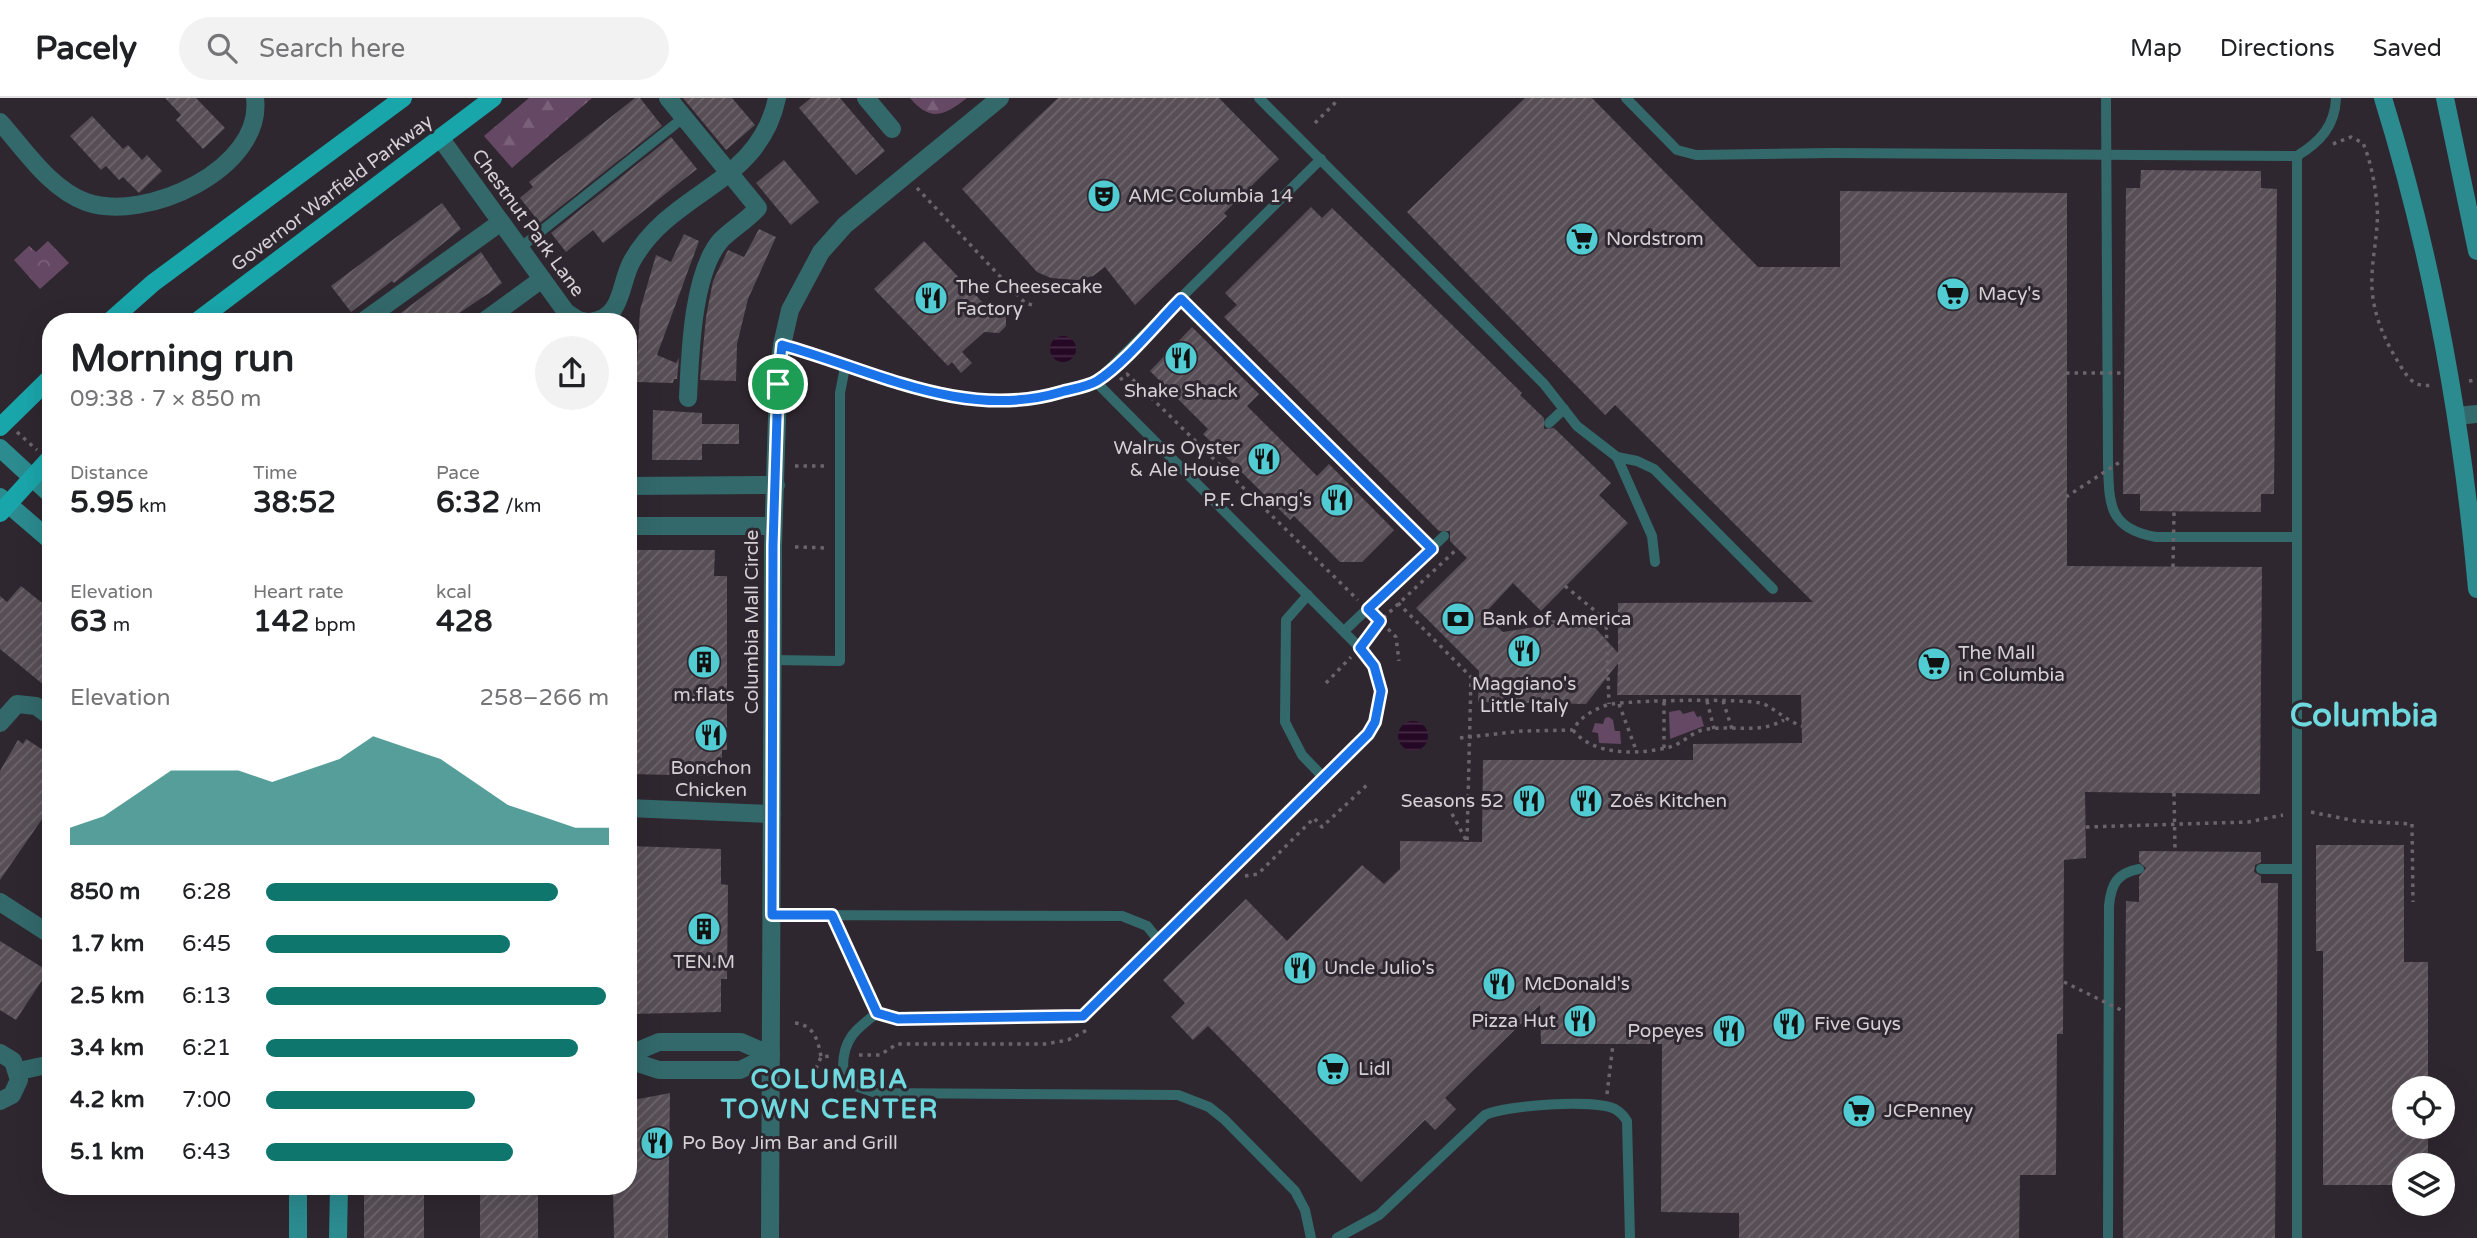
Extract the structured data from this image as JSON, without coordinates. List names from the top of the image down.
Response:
{
  "streets": {
    "main road": ["Governor Warfield Parkway"],
    "street": ["Chestnut Park Lane", "Columbia Mall Circle"]
  },
  "crossings": [
    ["Governor Warfield Parkway", "Chestnut Park Lane"]
  ],
  "districts": ["Columbia", "COLUMBIA TOWN CENTER"],
  "places": {
    "theatre": ["AMC Columbia 14"],
    "supermarket": [
      "Nordstrom",
      "Macy's",
      "The Mall in Columbia",
      "Lidl",
      "JCPenney"
    ],
    "restaurant": [
      "The Cheesecake Factory",
      "Shake Shack",
      "Walrus Oyster & Ale House",
      "P.F. Chang's",
      "Maggiano's Little Italy",
      "Bonchon Chicken",
      "Seasons 52",
      "Zoës Kitchen",
      "Uncle Julio's",
      "McDonald's",
      "Pizza Hut",
      "Five Guys",
      "Popeyes",
      "Po Boy Jim Bar and Grill"
    ],
    "bank": ["Bank of America"],
    "building": ["m.flats", "TEN.M"]
  },
  "page": {
    "header": "Pacely",
    "search": "Search here",
    "nav": ["Map", "Directions", "Saved"],
    "heading": ["Morning run", "09:38 · 7 × 850 m"],
    "stats": [
      ["Distance", "5.95 km"],
      ["Time", "38:52"],
      ["Pace", "6:32 /km"],
      ["Elevation", "63 m"],
      ["Heart rate", "142 bpm"],
      ["kcal", "428"]
    ],
    "chart": ["Elevation", "258–266 m"],
    "list": [
      {
        "name": "850 m",
        "note": "6:28"
      },
      {
        "name": "1.7 km",
        "note": "6:45"
      },
      {
        "name": "2.5 km",
        "note": "6:13"
      },
      {
        "name": "3.4 km",
        "note": "6:21"
      },
      {
        "name": "4.2 km",
        "note": "7:00"
      },
      {
        "name": "5.1 km",
        "note": "6:43"
      }
    ]
  }
}
